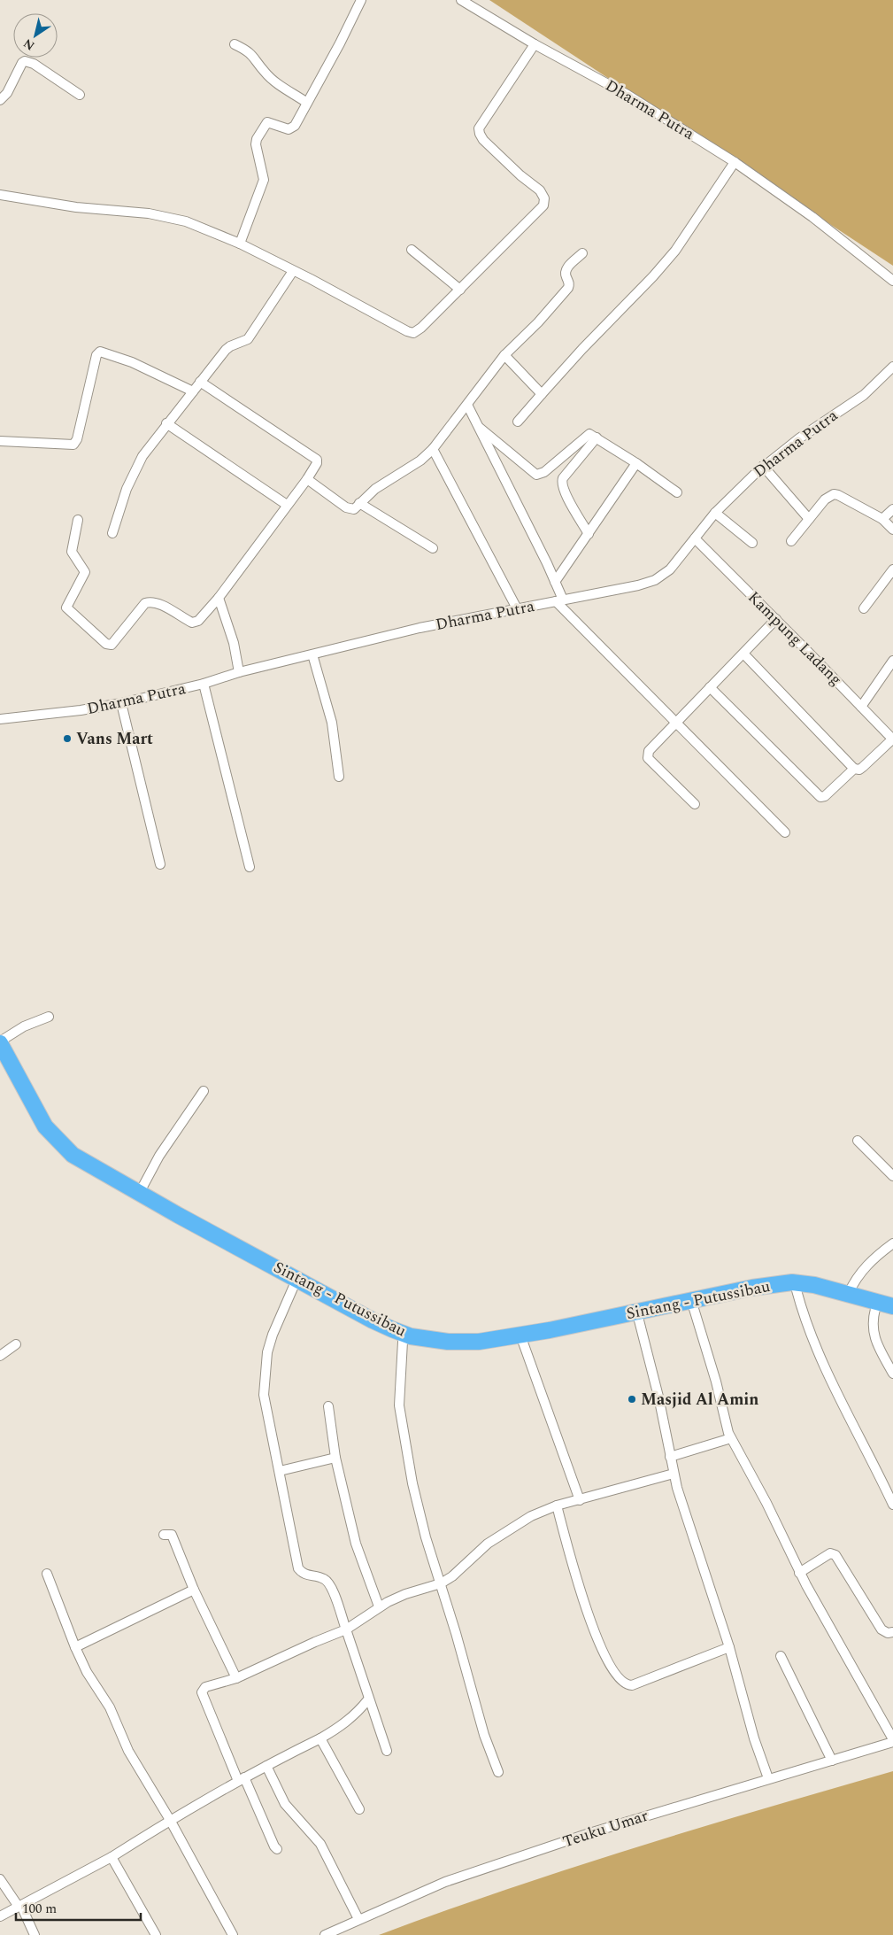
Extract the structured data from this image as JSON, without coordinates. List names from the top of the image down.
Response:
{
  "streets": {
    "highway": ["Sintang - Putussibau"],
    "street": ["Dharma Putra", "Kampung Ladang", "Teuku Umar"]
  },
  "crossings": [
    ["Dharma Putra", "Kampung Ladang"]
  ],
  "places": ["Vans Mart", "Masjid Al Amin"],
  "scale_bar": "100 m",
  "north": "bottom left"
}
